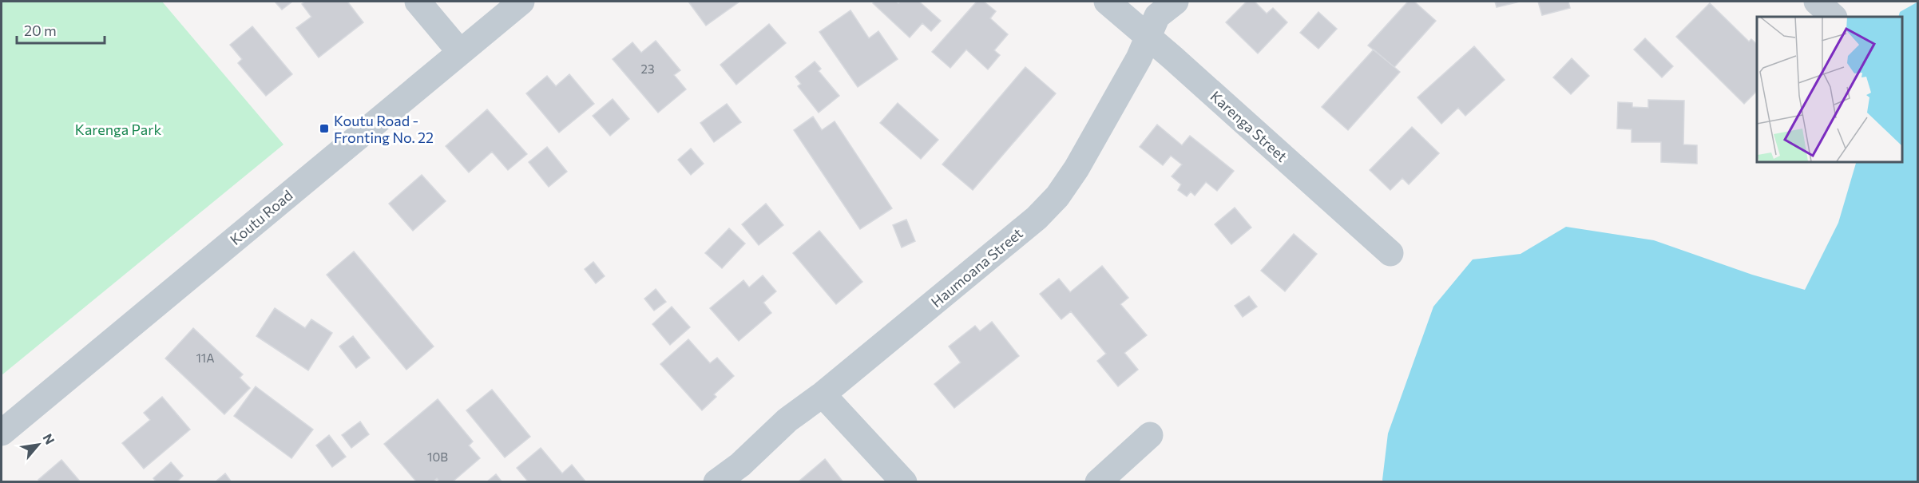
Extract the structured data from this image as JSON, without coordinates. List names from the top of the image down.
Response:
{
  "streets": {
    "street": ["Karenga Street", "Koutu Road", "Haumoana Street"]
  },
  "crossings": [
    ["Karenga Street", "Haumoana Street"]
  ],
  "parks": ["Karenga Park"],
  "places": {
    "transit": ["Koutu Road - Fronting No. 22"]
  },
  "house_numbers": ["23", "11A", "10B"],
  "scale_bar": "20 m",
  "north": "top right"
}
